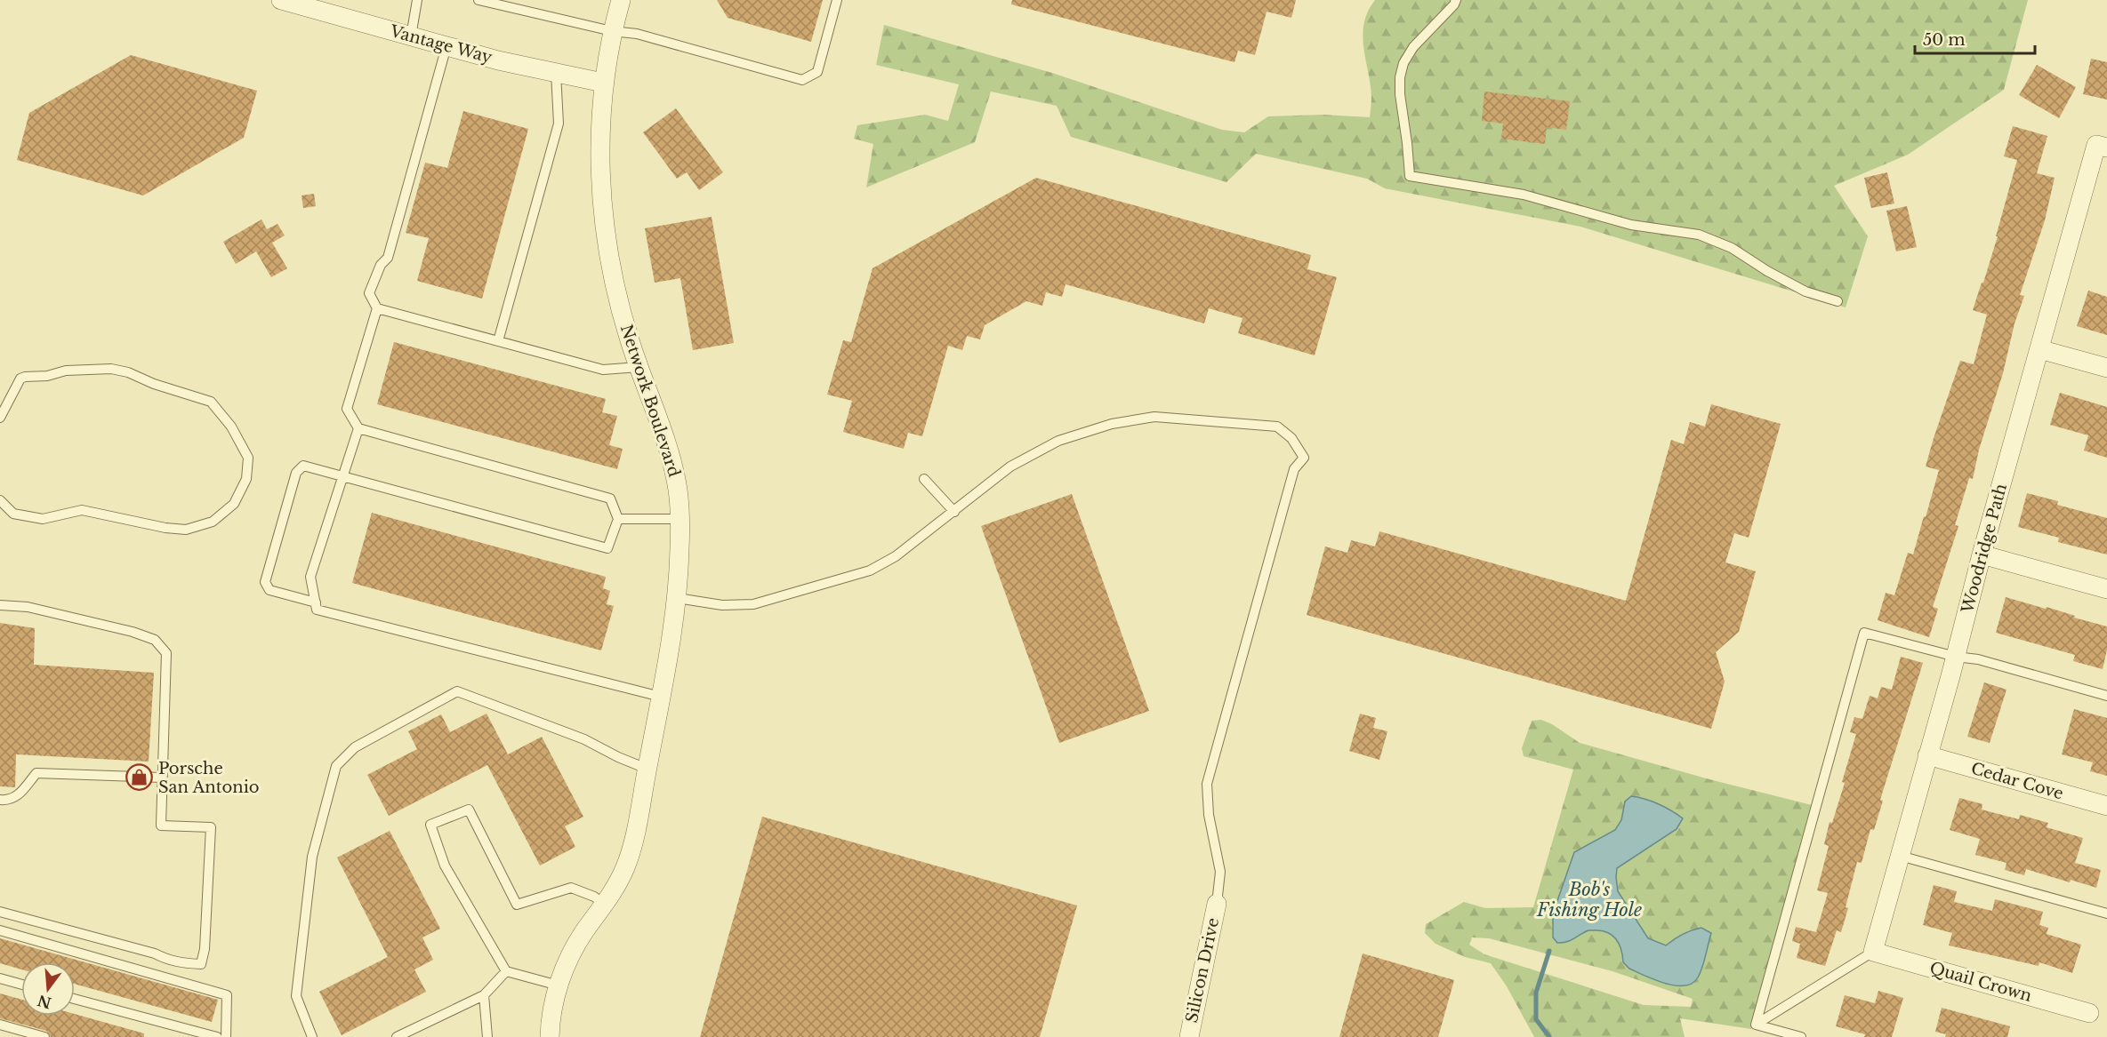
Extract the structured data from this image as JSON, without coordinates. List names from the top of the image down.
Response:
{
  "streets": {
    "street": [
      "Vantage Way",
      "Network Boulevard",
      "Woodridge Path",
      "Cedar Cove",
      "Silicon Drive",
      "Quail Crown"
    ]
  },
  "crossings": [
    ["Vantage Way", "Network Boulevard"],
    ["Woodridge Path", "Cedar Cove"],
    ["Woodridge Path", "Quail Crown"]
  ],
  "water": ["Bob's Fishing Hole"],
  "places": {
    "shop": ["Porsche San Antonio"]
  },
  "scale_bar": "50 m",
  "north": "bottom"
}
